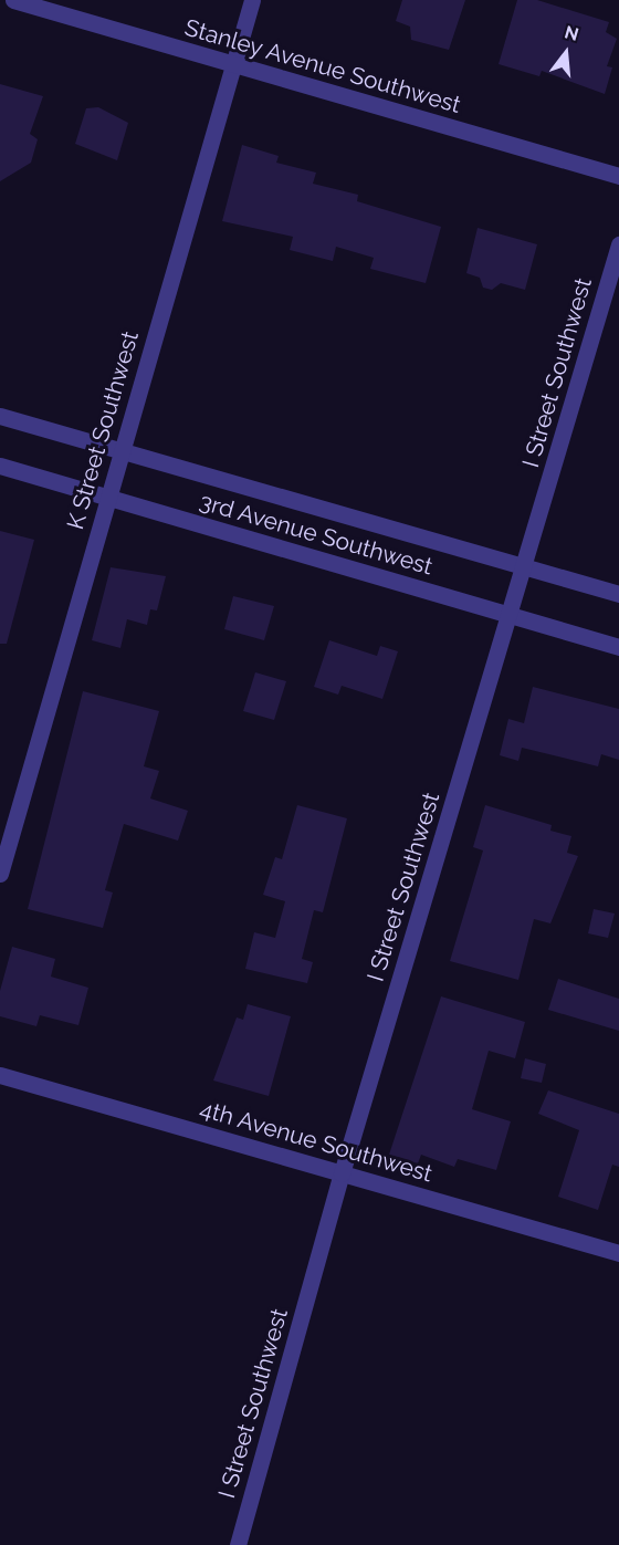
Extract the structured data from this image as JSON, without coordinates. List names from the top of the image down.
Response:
{
  "streets": {
    "street": [
      "Stanley Avenue Southwest",
      "I Street Southwest",
      "K Street Southwest",
      "3rd Avenue Southwest",
      "4th Avenue Southwest"
    ]
  },
  "crossings": [
    ["Stanley Avenue Southwest", "K Street Southwest"],
    ["I Street Southwest", "3rd Avenue Southwest"],
    ["I Street Southwest", "4th Avenue Southwest"],
    ["K Street Southwest", "3rd Avenue Southwest"]
  ],
  "north": "top"
}
